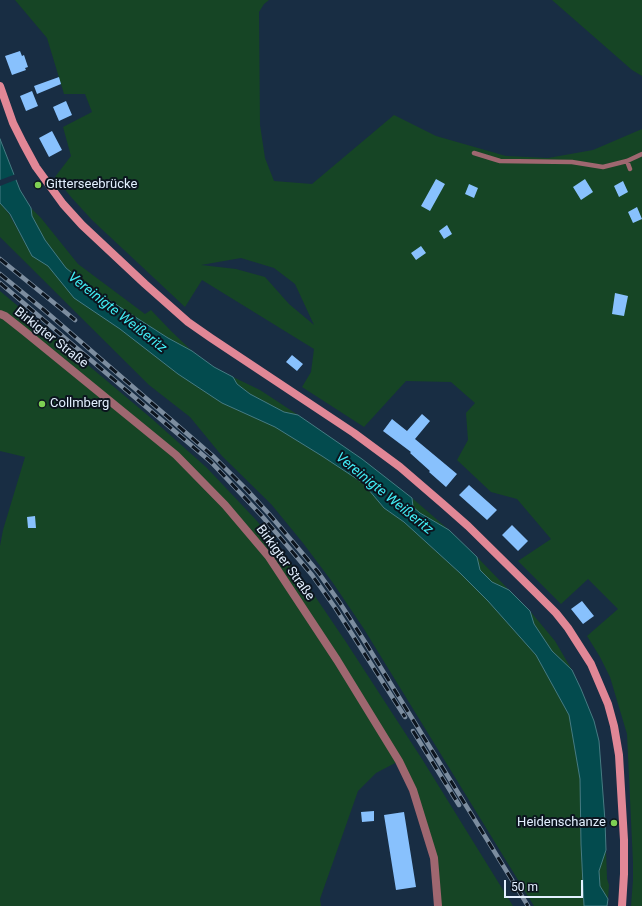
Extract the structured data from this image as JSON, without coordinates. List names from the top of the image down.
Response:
{
  "streets": {
    "street": ["Birkigter Straße"]
  },
  "water": ["Vereinigte Weißeritz"],
  "places": ["Gitterseebrücke", "Collmberg", "Heidenschanze"],
  "scale_bar": "50 m"
}
